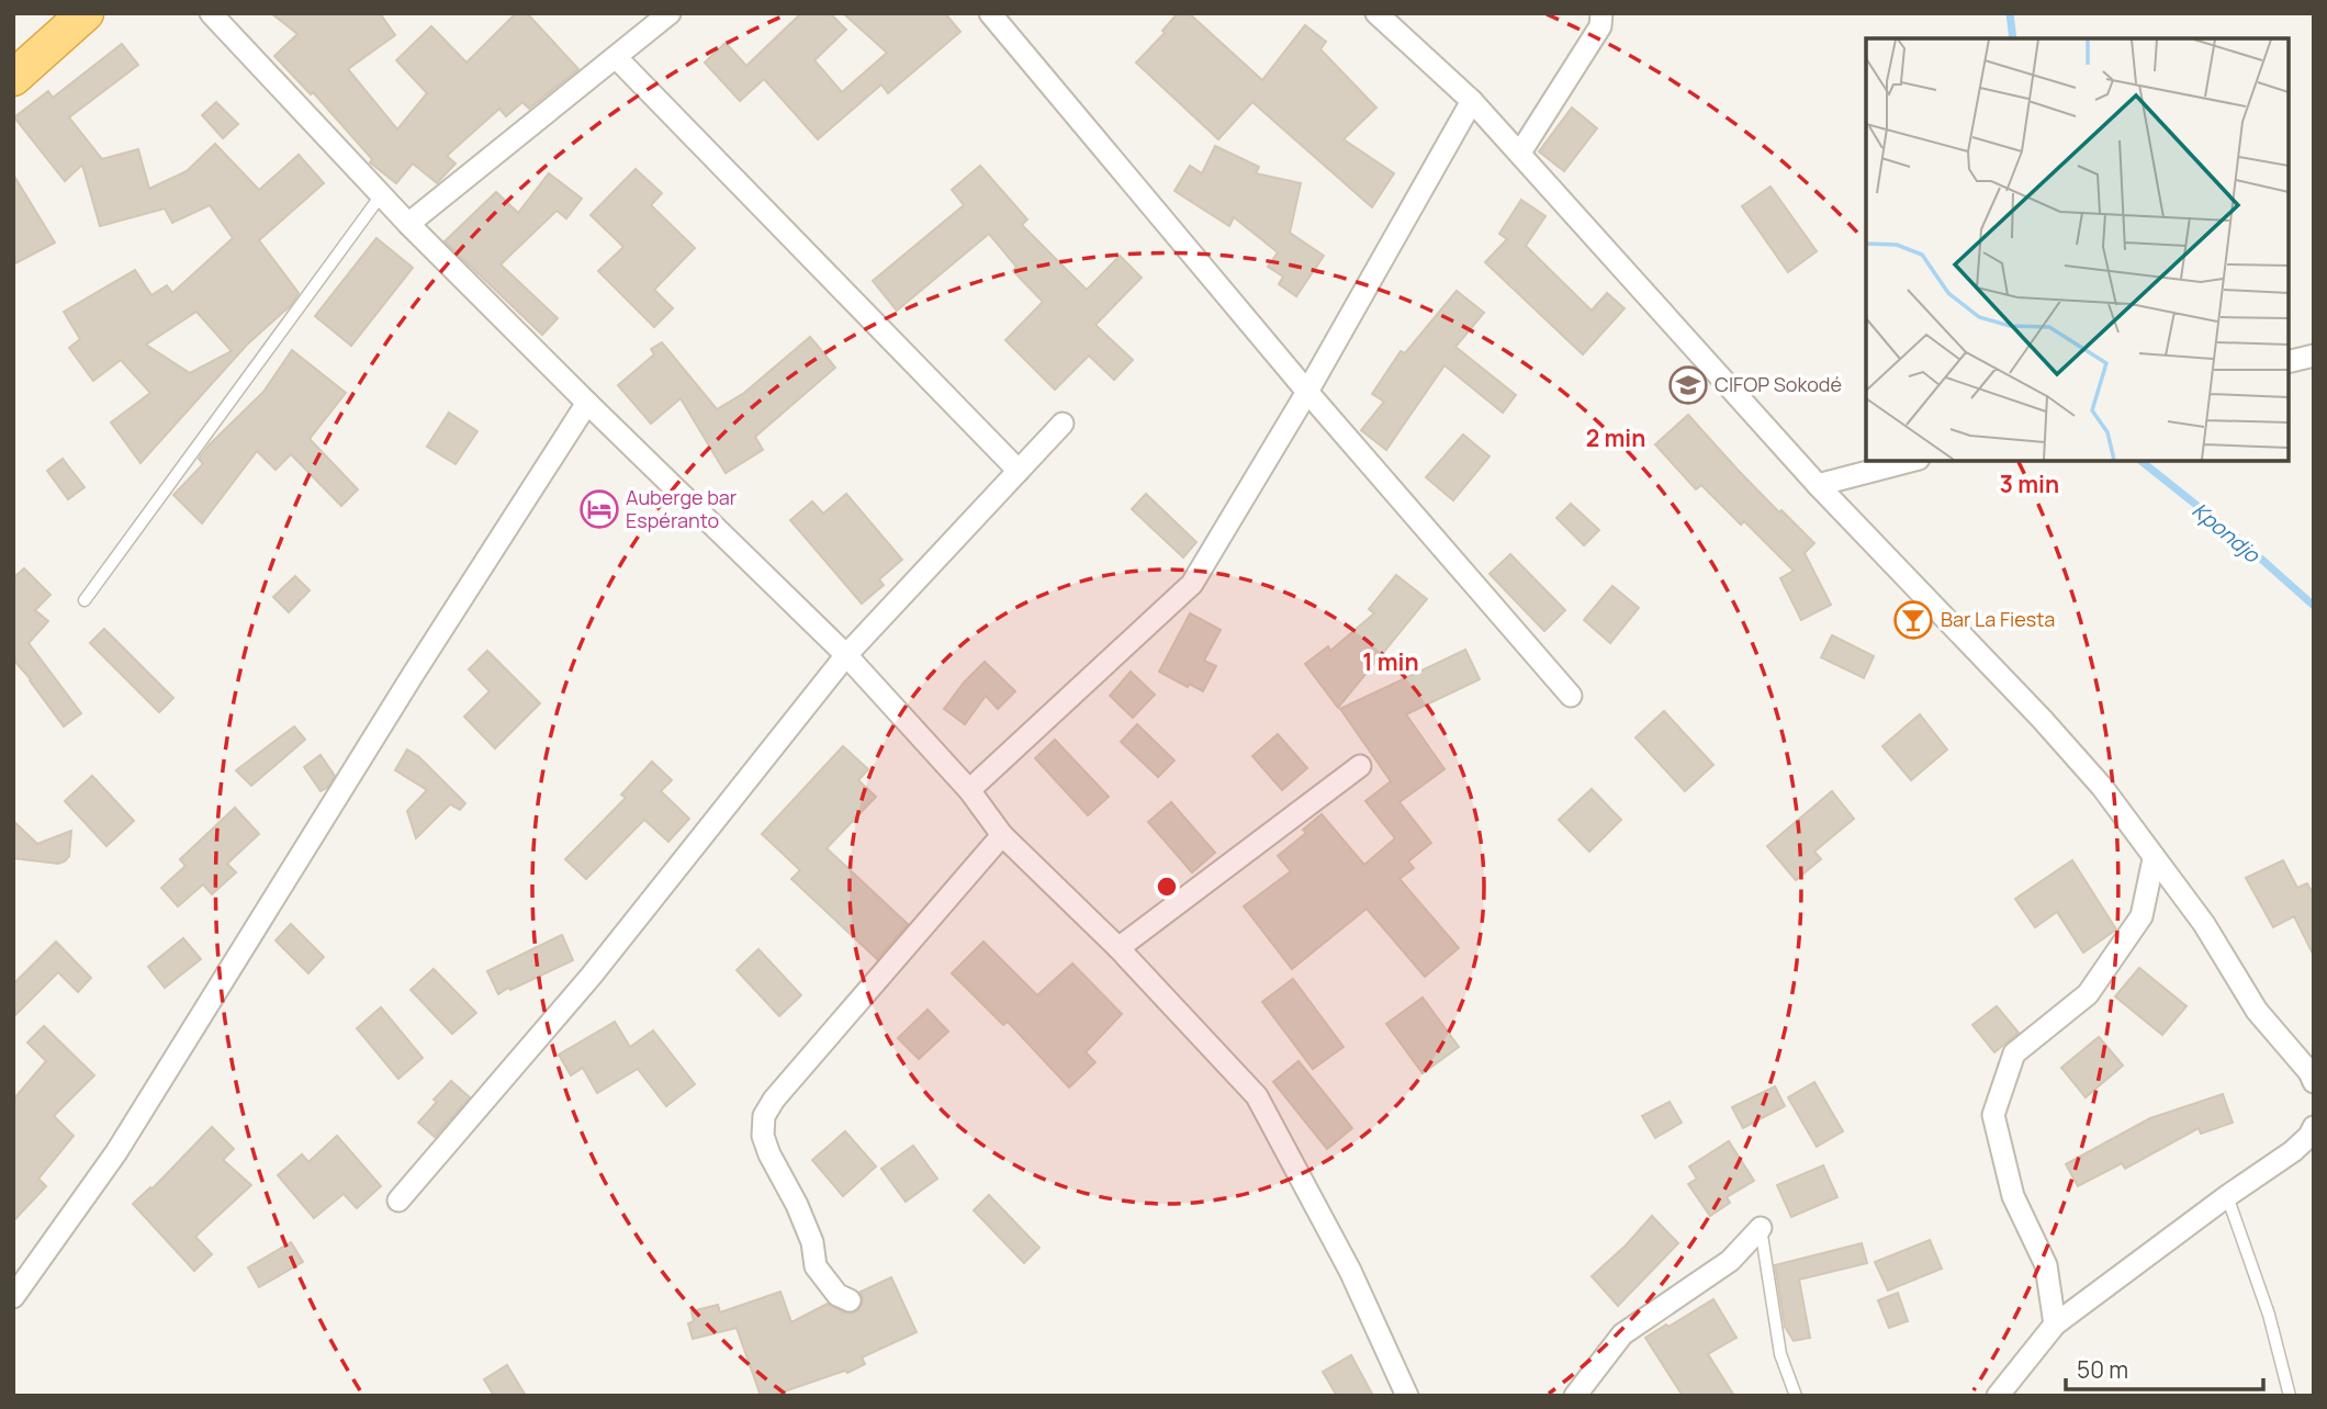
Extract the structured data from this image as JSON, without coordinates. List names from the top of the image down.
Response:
{
  "water": ["Kpondjo"],
  "places": {
    "school or university": ["CIFOP Sokodé"],
    "hotel": ["Auberge bar Espéranto"],
    "bar": ["Bar La Fiesta"]
  },
  "scale_bar": "50 m",
  "rings": ["2 min", "3 min", "1 min"]
}
